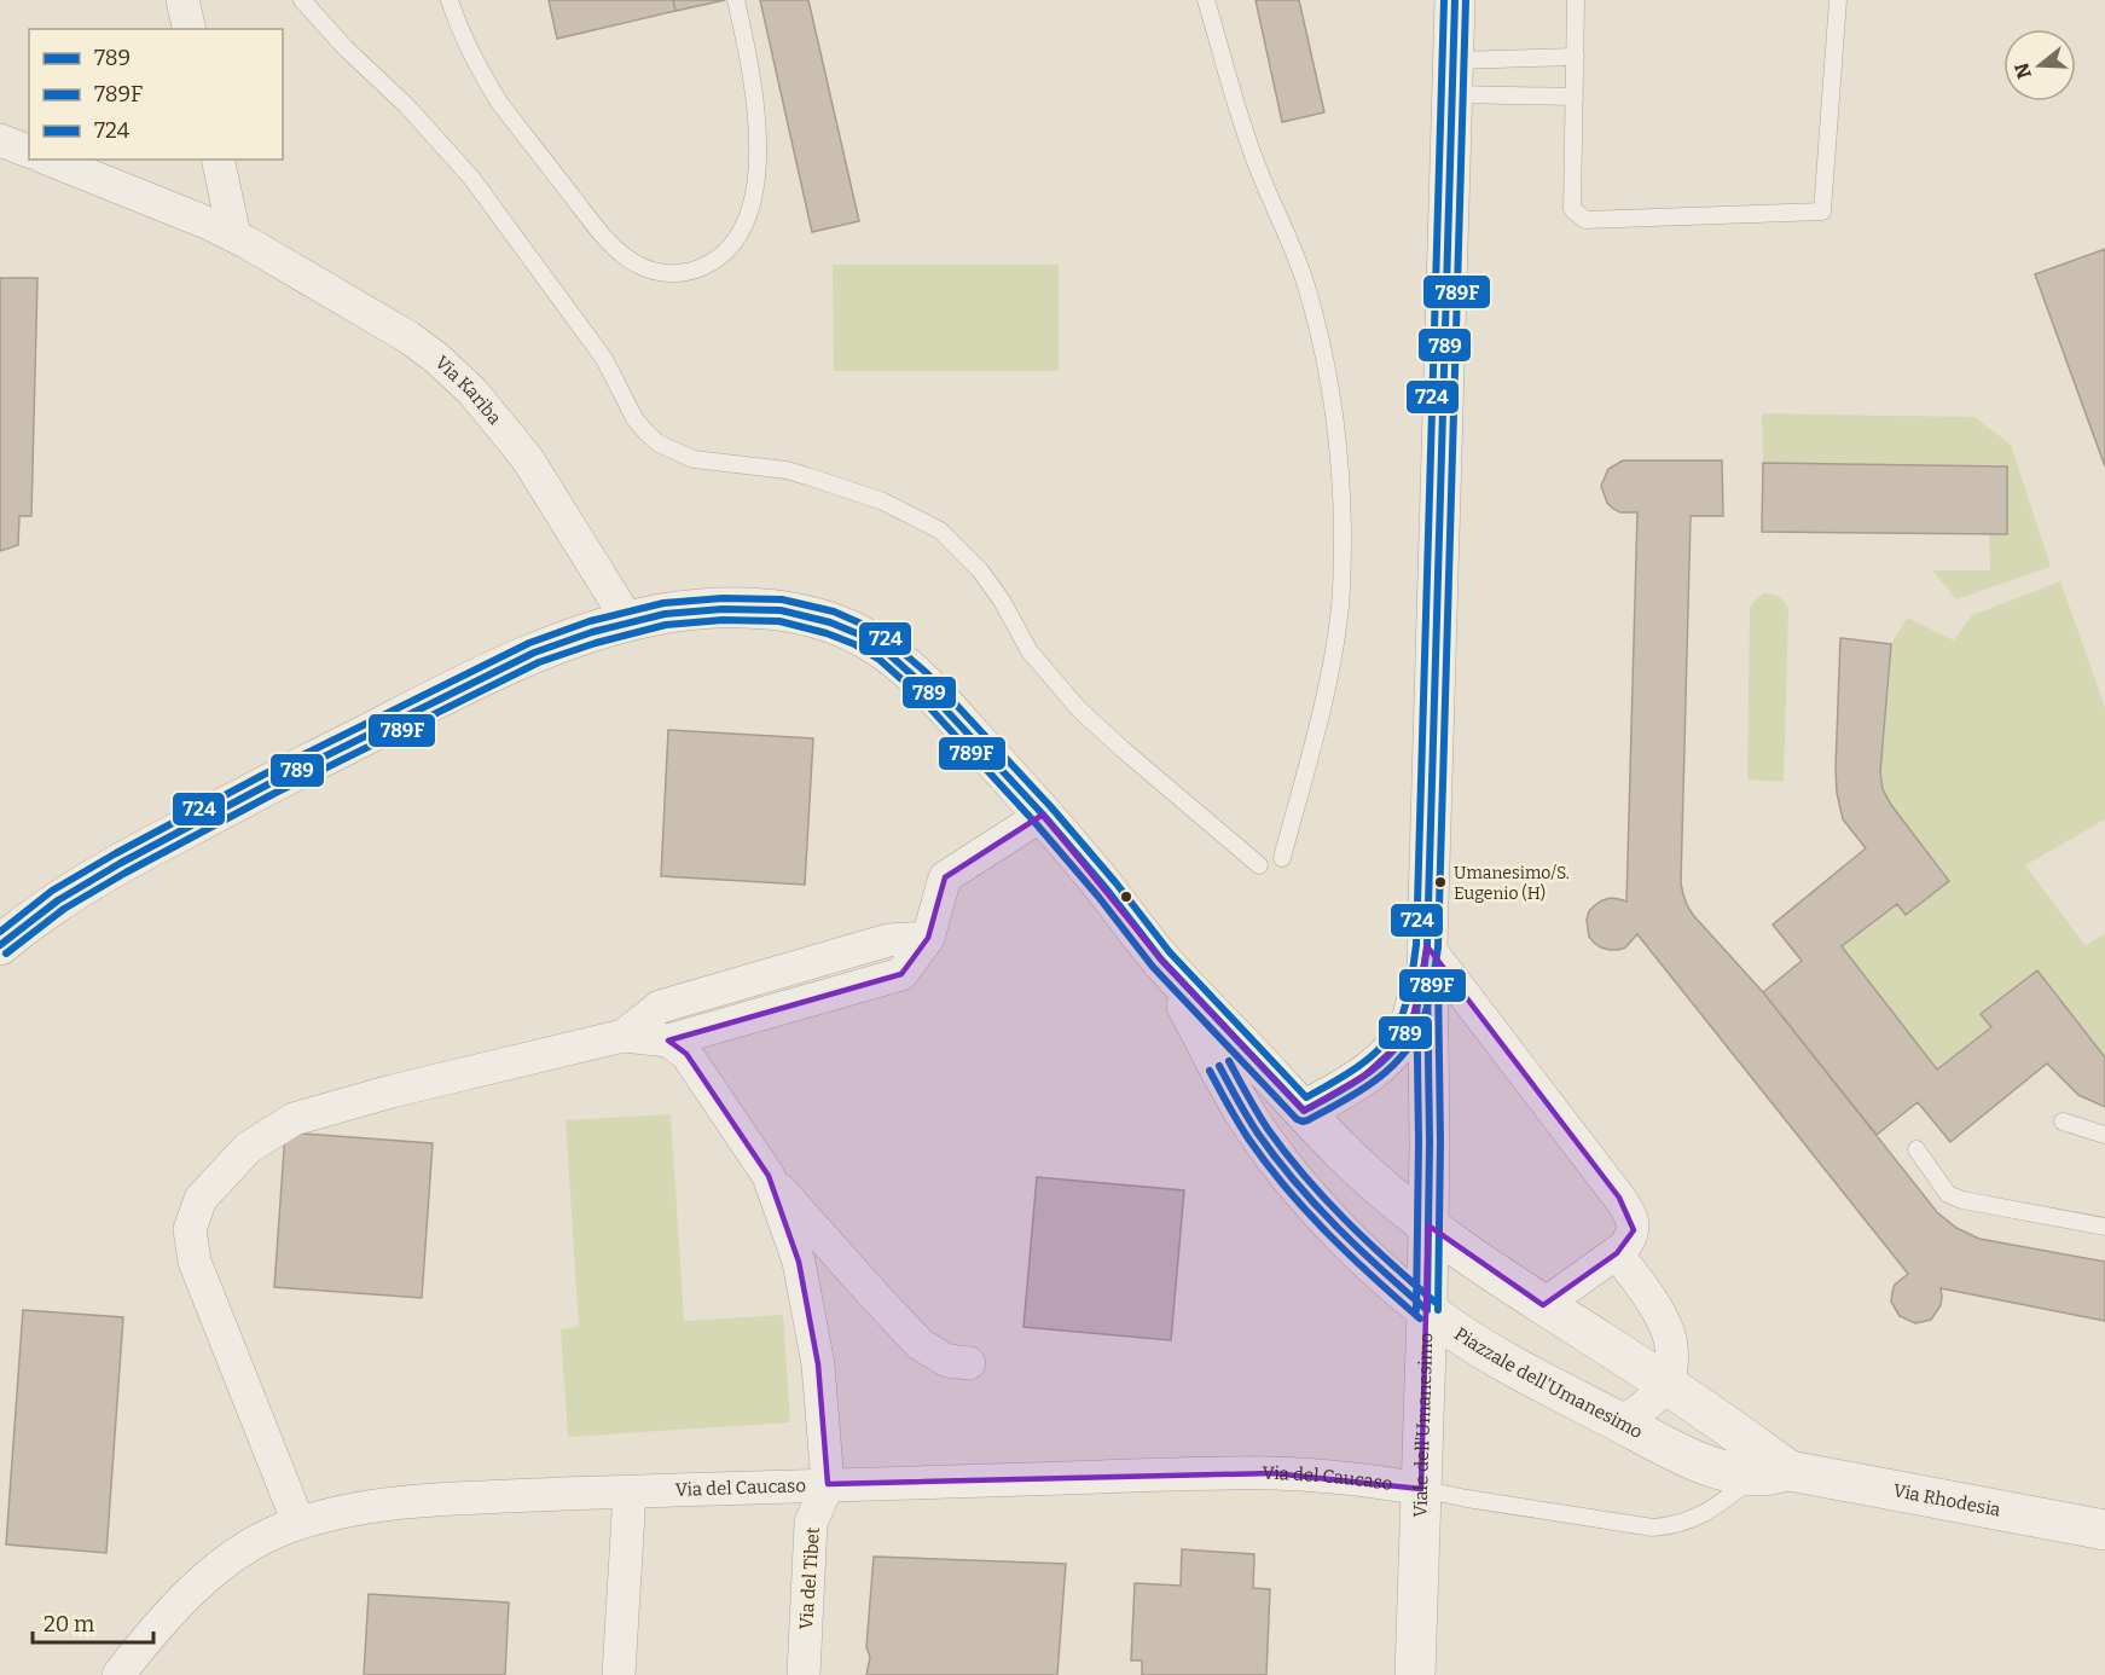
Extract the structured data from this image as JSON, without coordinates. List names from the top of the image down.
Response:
{
  "streets": {
    "street": [
      "Via Kariba",
      "Piazzale dell'Umanesimo",
      "Viale dell'Umanesimo",
      "Via del Caucaso",
      "Via Rhodesia",
      "Via del Tibet"
    ]
  },
  "crossings": [
    ["Piazzale dell'Umanesimo", "Viale dell'Umanesimo"],
    ["Piazzale dell'Umanesimo", "Via Rhodesia"],
    ["Viale dell'Umanesimo", "Via del Caucaso"],
    ["Via del Caucaso", "Via del Tibet"]
  ],
  "places": ["Umanesimo/S. Eugenio (H)"],
  "lines": ["transit line 789", "transit line 789F", "transit line 724"],
  "legend": ["789", "789F", "724"],
  "scale_bar": "20 m",
  "north": "left"
}
